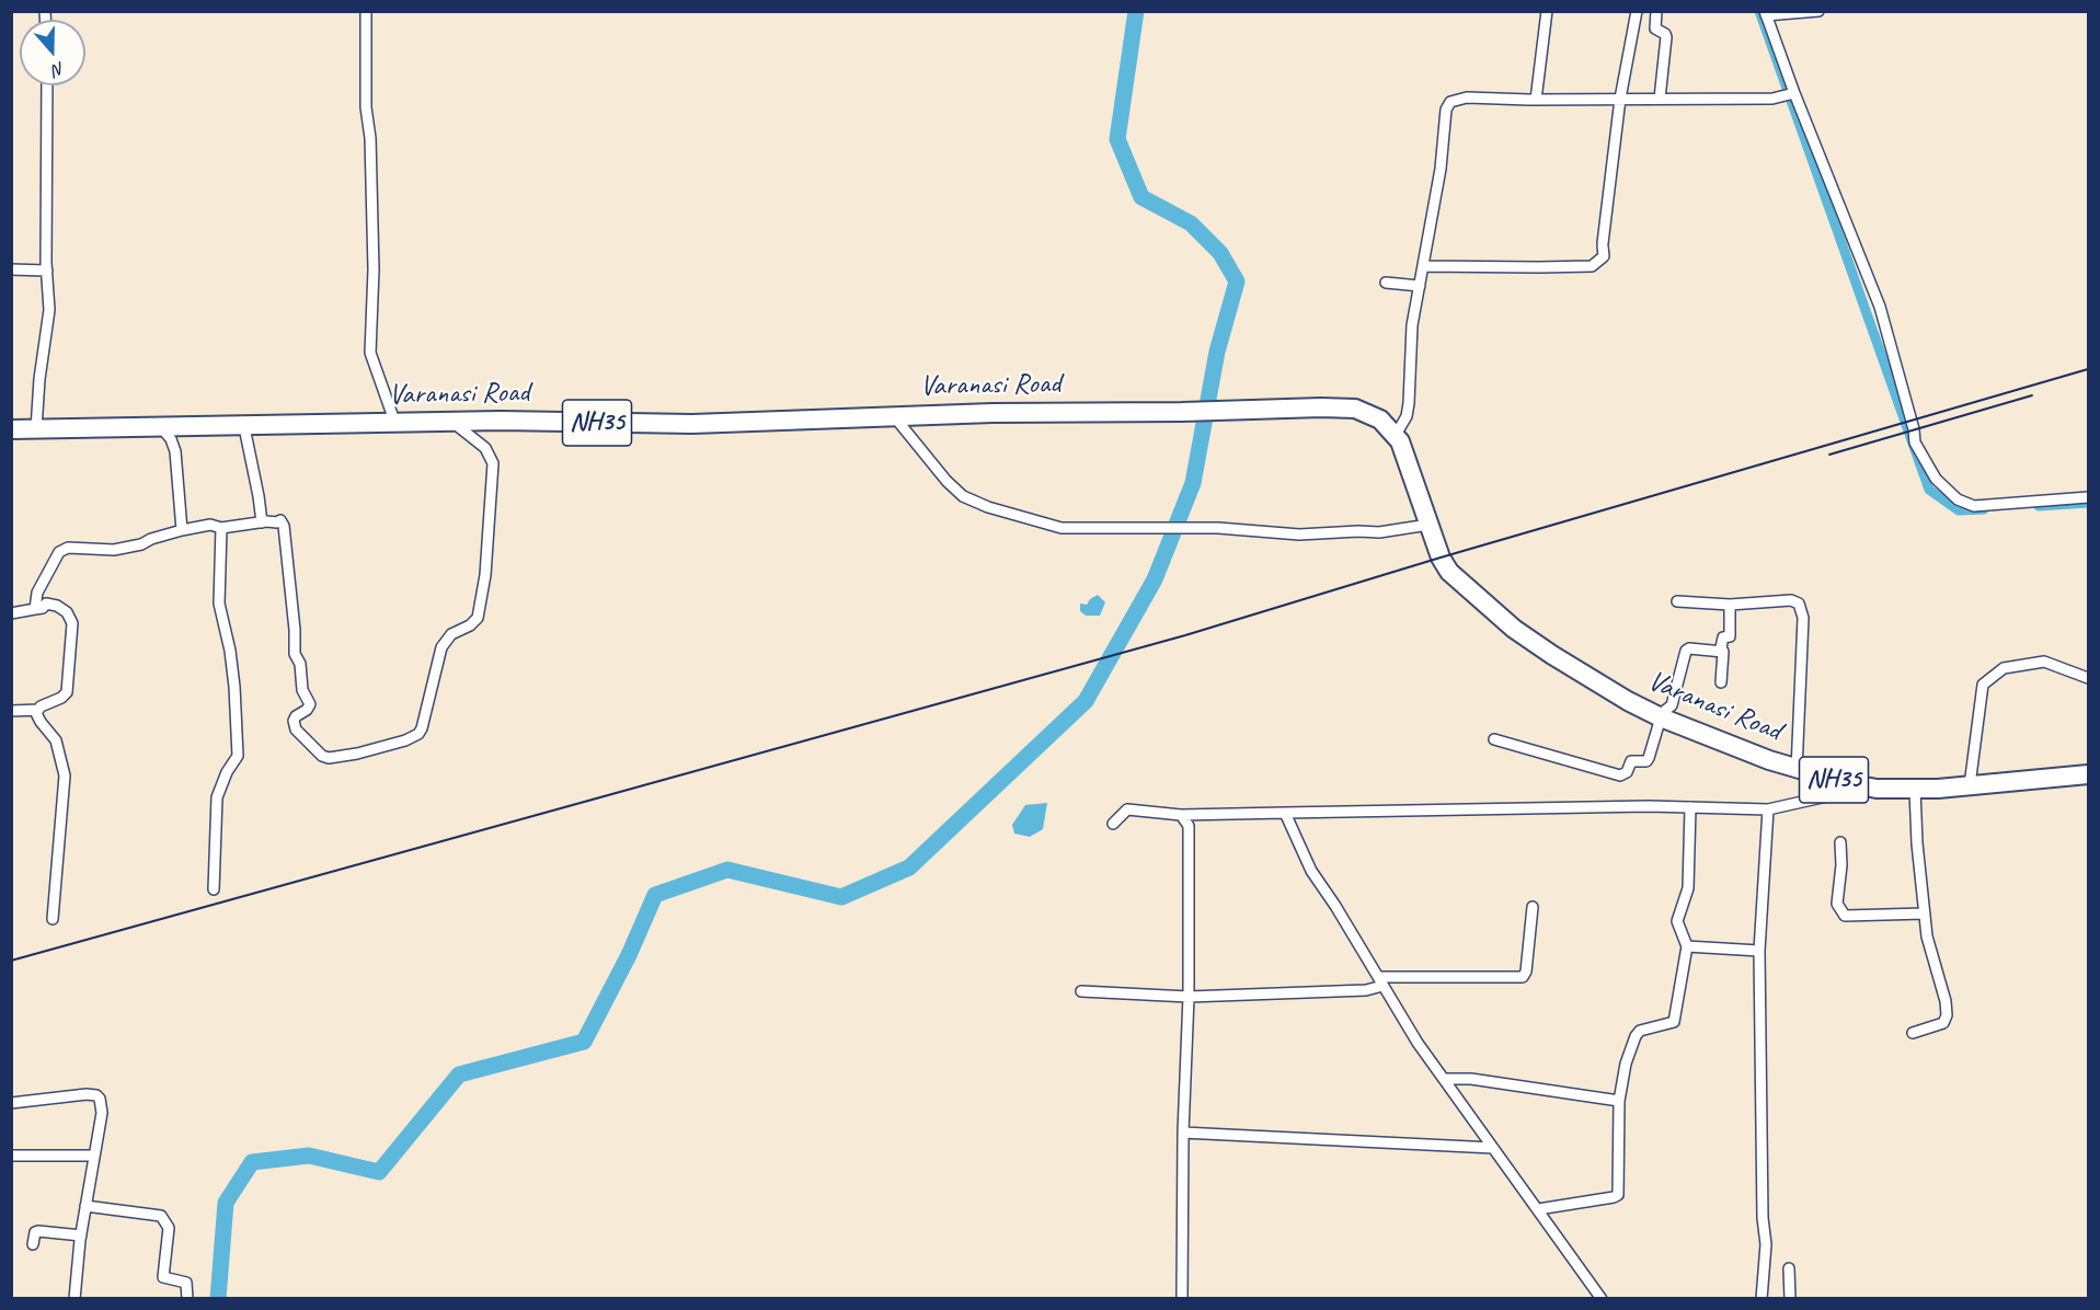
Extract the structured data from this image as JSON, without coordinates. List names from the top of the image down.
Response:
{
  "streets": {
    "highway": ["Varanasi Road", "NH35"]
  },
  "crossings": [
    ["Varanasi Road", "NH35"]
  ],
  "north": "bottom"
}
